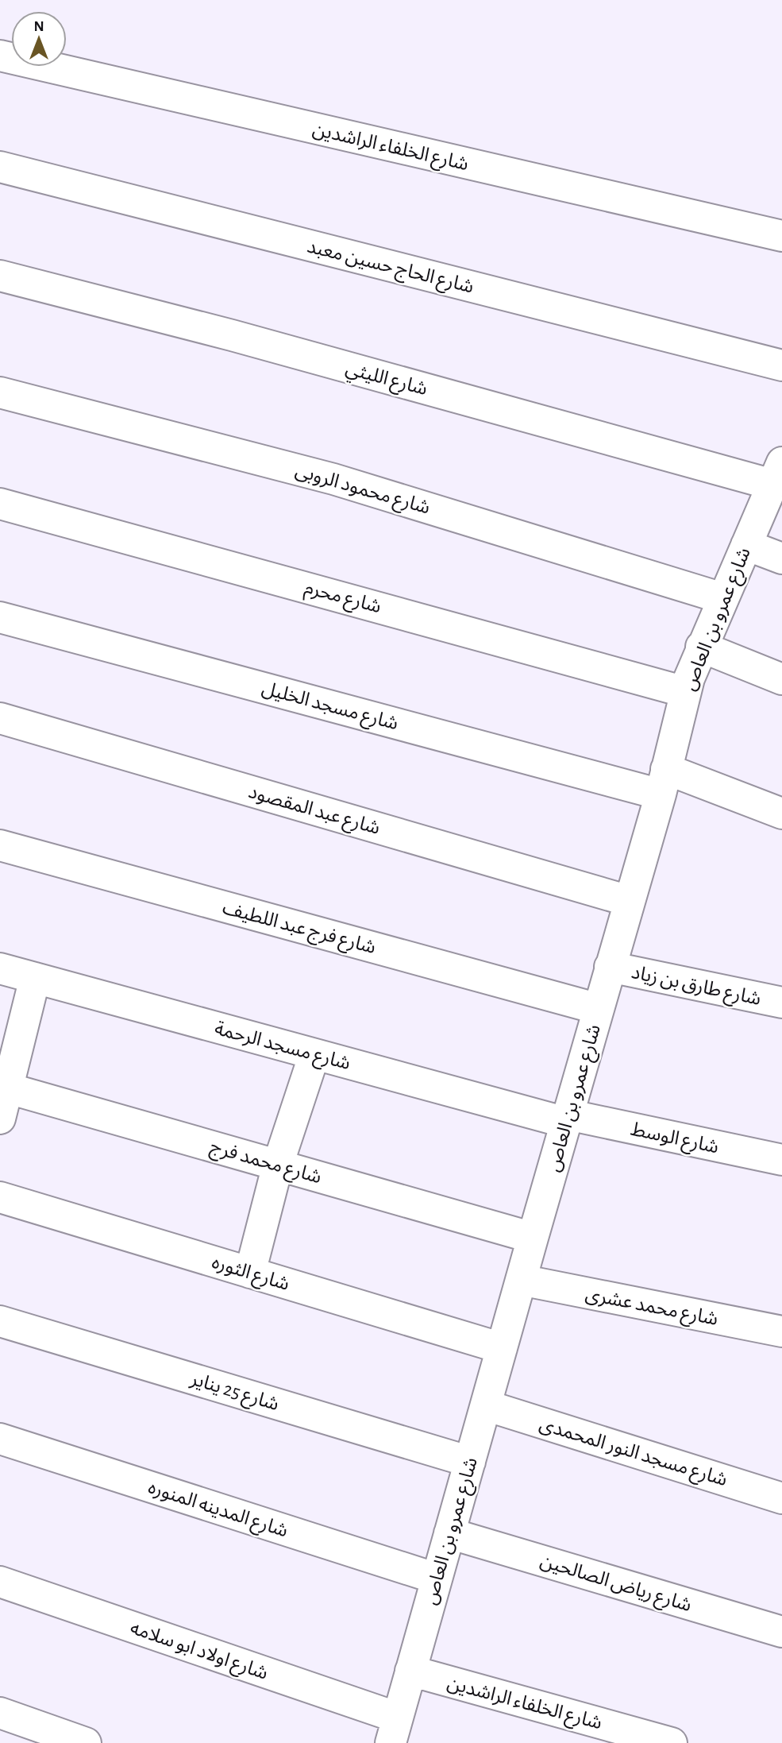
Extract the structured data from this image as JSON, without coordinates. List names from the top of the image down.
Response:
{
  "streets": {
    "street": [
      "شارع الخلفاء الراشدين",
      "شارع الحاج حسين معبد",
      "شارع الليثي",
      "شارع محمود الروبى",
      "شارع محرم",
      "شارع عمرو بن العاص",
      "شارع مسجد الخليل",
      "شارع عبد المقصود",
      "شارع فرج عبد اللطيف",
      "شارع طارق بن زياد",
      "شارع مسجد الرحمة",
      "شارع الوسط",
      "شارع محمد فرج",
      "شارع الثوره",
      "شارع محمد عشرى",
      "شارع 25 يناير",
      "شارع مسجد النور المحمدى",
      "شارع المدينه المنوره",
      "شارع رياض الصالحين",
      "شارع اولاد ابو سلامه"
    ]
  },
  "crossings": [
    ["شارع الخلفاء الراشدين", "شارع عمرو بن العاص"],
    ["شارع الليثي", "شارع عمرو بن العاص"],
    ["شارع محمود الروبى", "شارع عمرو بن العاص"],
    ["شارع محرم", "شارع عمرو بن العاص"],
    ["شارع عمرو بن العاص", "شارع مسجد الخليل"],
    ["شارع عمرو بن العاص", "شارع عبد المقصود"],
    ["شارع عمرو بن العاص", "شارع فرج عبد اللطيف"],
    ["شارع عمرو بن العاص", "شارع طارق بن زياد"],
    ["شارع عمرو بن العاص", "شارع مسجد الرحمة"],
    ["شارع عمرو بن العاص", "شارع الوسط"],
    ["شارع عمرو بن العاص", "شارع محمد فرج"],
    ["شارع عمرو بن العاص", "شارع الثوره"],
    ["شارع عمرو بن العاص", "شارع محمد عشرى"],
    ["شارع عمرو بن العاص", "شارع 25 يناير"],
    ["شارع عمرو بن العاص", "شارع مسجد النور المحمدى"],
    ["شارع عمرو بن العاص", "شارع المدينه المنوره"],
    ["شارع عمرو بن العاص", "شارع رياض الصالحين"],
    ["شارع عمرو بن العاص", "شارع اولاد ابو سلامه"],
    ["شارع مسجد الرحمة", "شارع الوسط"]
  ],
  "north": "top"
}
